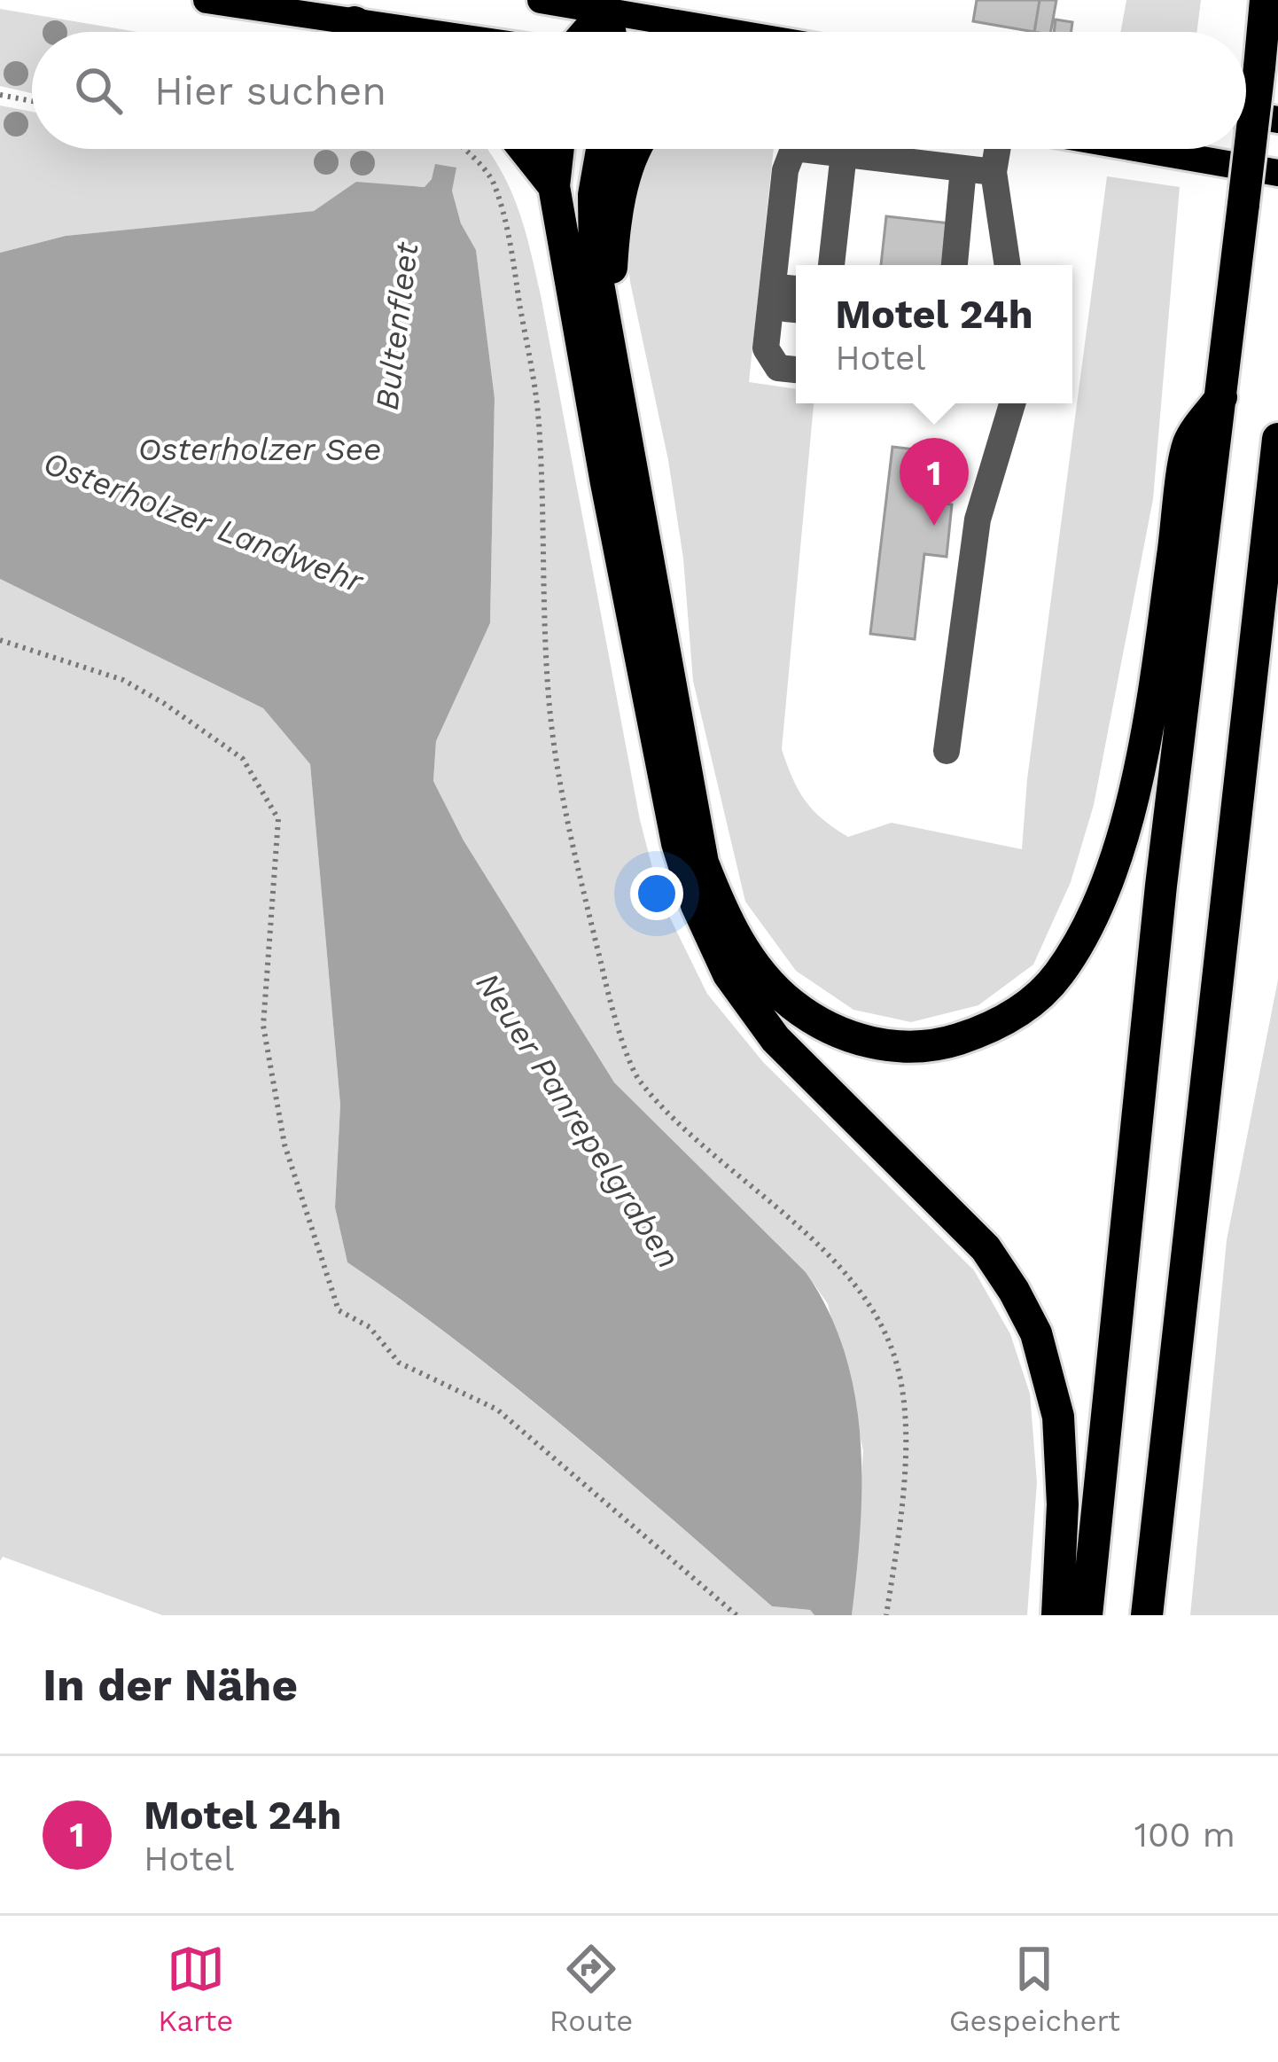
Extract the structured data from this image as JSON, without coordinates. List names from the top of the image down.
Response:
{
  "water": [
    "Bultenfleet",
    "Osterholzer See",
    "Osterholzer Landwehr",
    "Neuer Panrepelgraben"
  ],
  "page": {
    "search": "Hier suchen",
    "popup": ["Motel 24h", "Hotel"],
    "pins": "1",
    "heading": "In der Nähe",
    "list": [
      {
        "mark": "1",
        "name": "Motel 24h",
        "note": "Hotel",
        "value": "100 m"
      }
    ],
    "nav": ["Karte", "Route", "Gespeichert"]
  }
}
